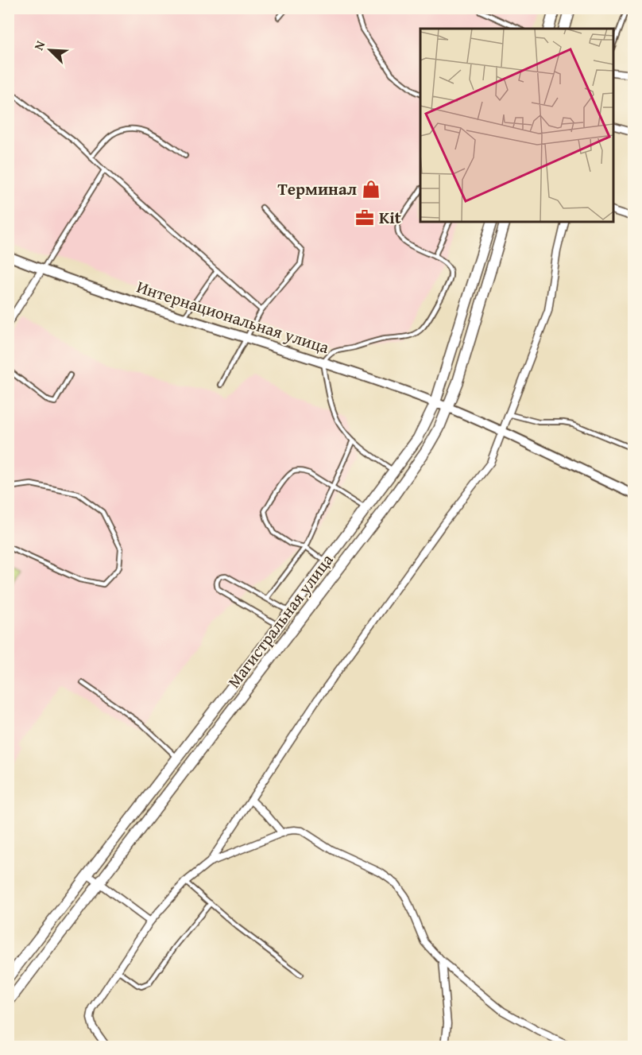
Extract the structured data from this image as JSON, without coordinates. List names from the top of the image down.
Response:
{
  "streets": {
    "main road": ["Магистральная улица"],
    "street": ["Интернациональная улица"]
  },
  "crossings": [
    ["Интернациональная улица", "Магистральная улица"]
  ],
  "places": {
    "shop": ["Терминал"],
    "office": ["Kit"]
  },
  "north": "top left"
}
